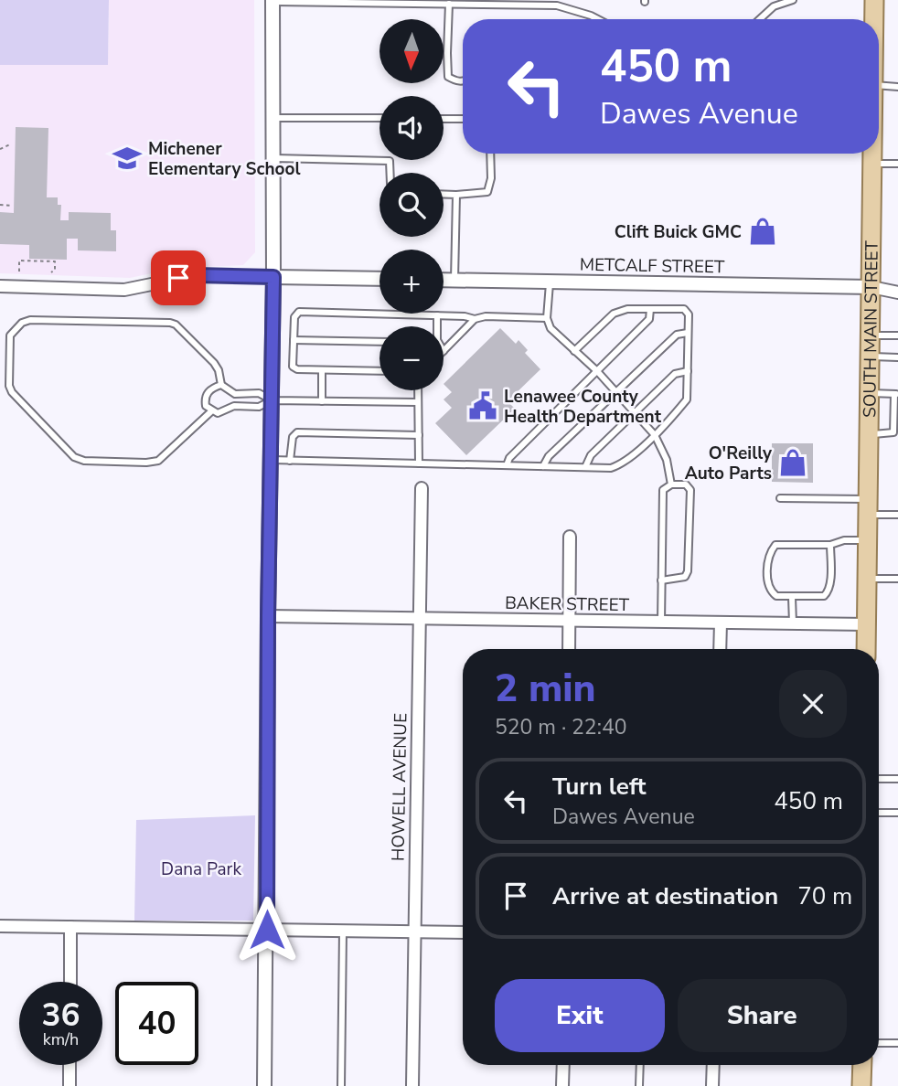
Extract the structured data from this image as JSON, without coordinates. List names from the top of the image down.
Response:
{
  "streets": {
    "main road": ["SOUTH MAIN STREET"],
    "street": ["METCALF STREET", "BAKER STREET", "HOWELL AVENUE"]
  },
  "crossings": [
    ["METCALF STREET", "SOUTH MAIN STREET"],
    ["SOUTH MAIN STREET", "BAKER STREET"],
    ["BAKER STREET", "HOWELL AVENUE"]
  ],
  "parks": ["Dana Park"],
  "places": {
    "school or university": ["Michener Elementary School"],
    "shop": ["Clift Buick GMC", "O'Reilly Auto Parts"],
    "public building": ["Lenawee County Health Department"]
  },
  "north": "bottom",
  "page": {
    "map_buttons": ["+", "−"],
    "turn": ["450 m", "Dawes Avenue"],
    "heading": ["2 min", "520 m · 22:40"],
    "list": [
      {
        "name": "Turn left",
        "note": "Dawes Avenue",
        "value": "450 m"
      },
      {
        "name": "Arrive at destination",
        "value": "70 m"
      }
    ],
    "buttons": ["Exit", "Share"],
    "speed": "36 km/h",
    "limit": "40"
  }
}
